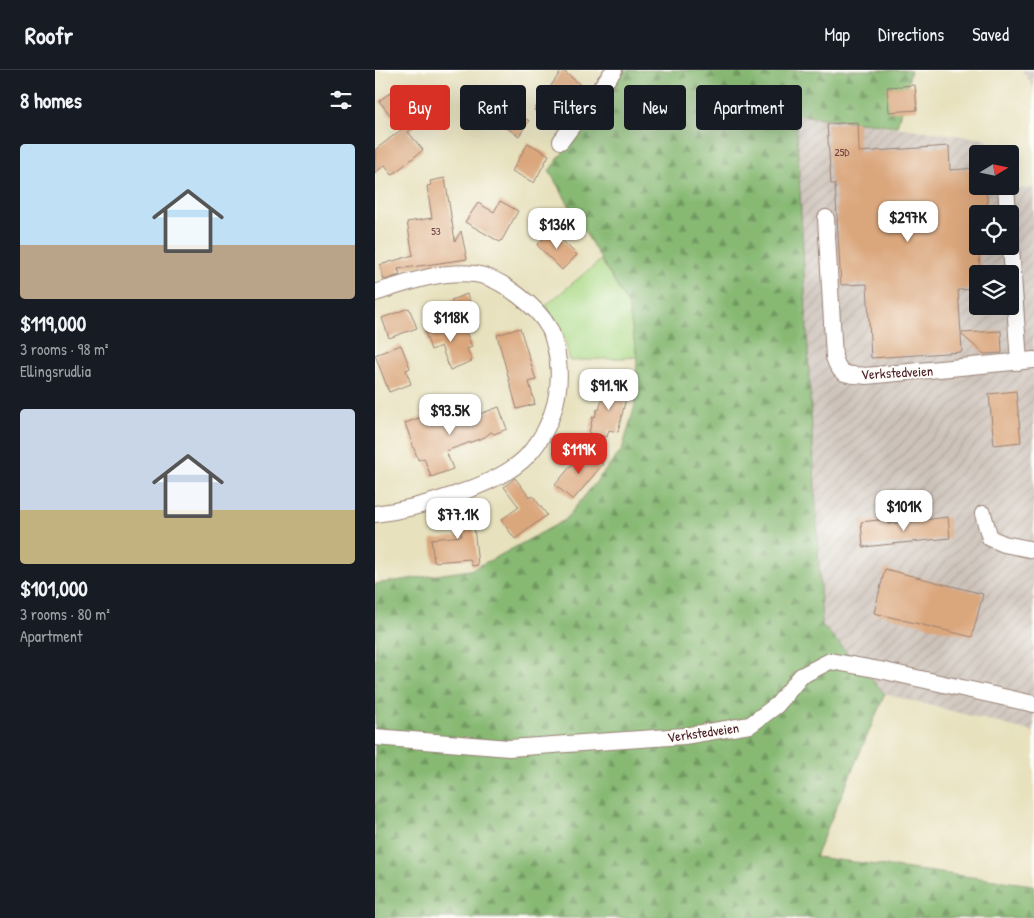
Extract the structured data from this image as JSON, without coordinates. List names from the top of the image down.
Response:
{
  "streets": {
    "street": ["Verkstedveien"]
  },
  "house_numbers": ["25D", "53"],
  "north": "right",
  "page": {
    "header": "Roofr",
    "nav": ["Map", "Directions", "Saved"],
    "heading": "8 homes",
    "chip": [
      "Buy",
      "Rent",
      "Filters",
      "New",
      "Apartment"
    ],
    "list": [
      {
        "name": "$119,000",
        "note": "3 rooms · 98 m² · Ellingsrudlia"
      },
      {
        "name": "$101,000",
        "note": "3 rooms · 80 m² · Apartment"
      }
    ],
    "price": [
      "$297K",
      "$136K",
      "$118K",
      "$91.9K",
      "$93.5K",
      "$119K",
      "$101K",
      "$77.1K"
    ]
  }
}
